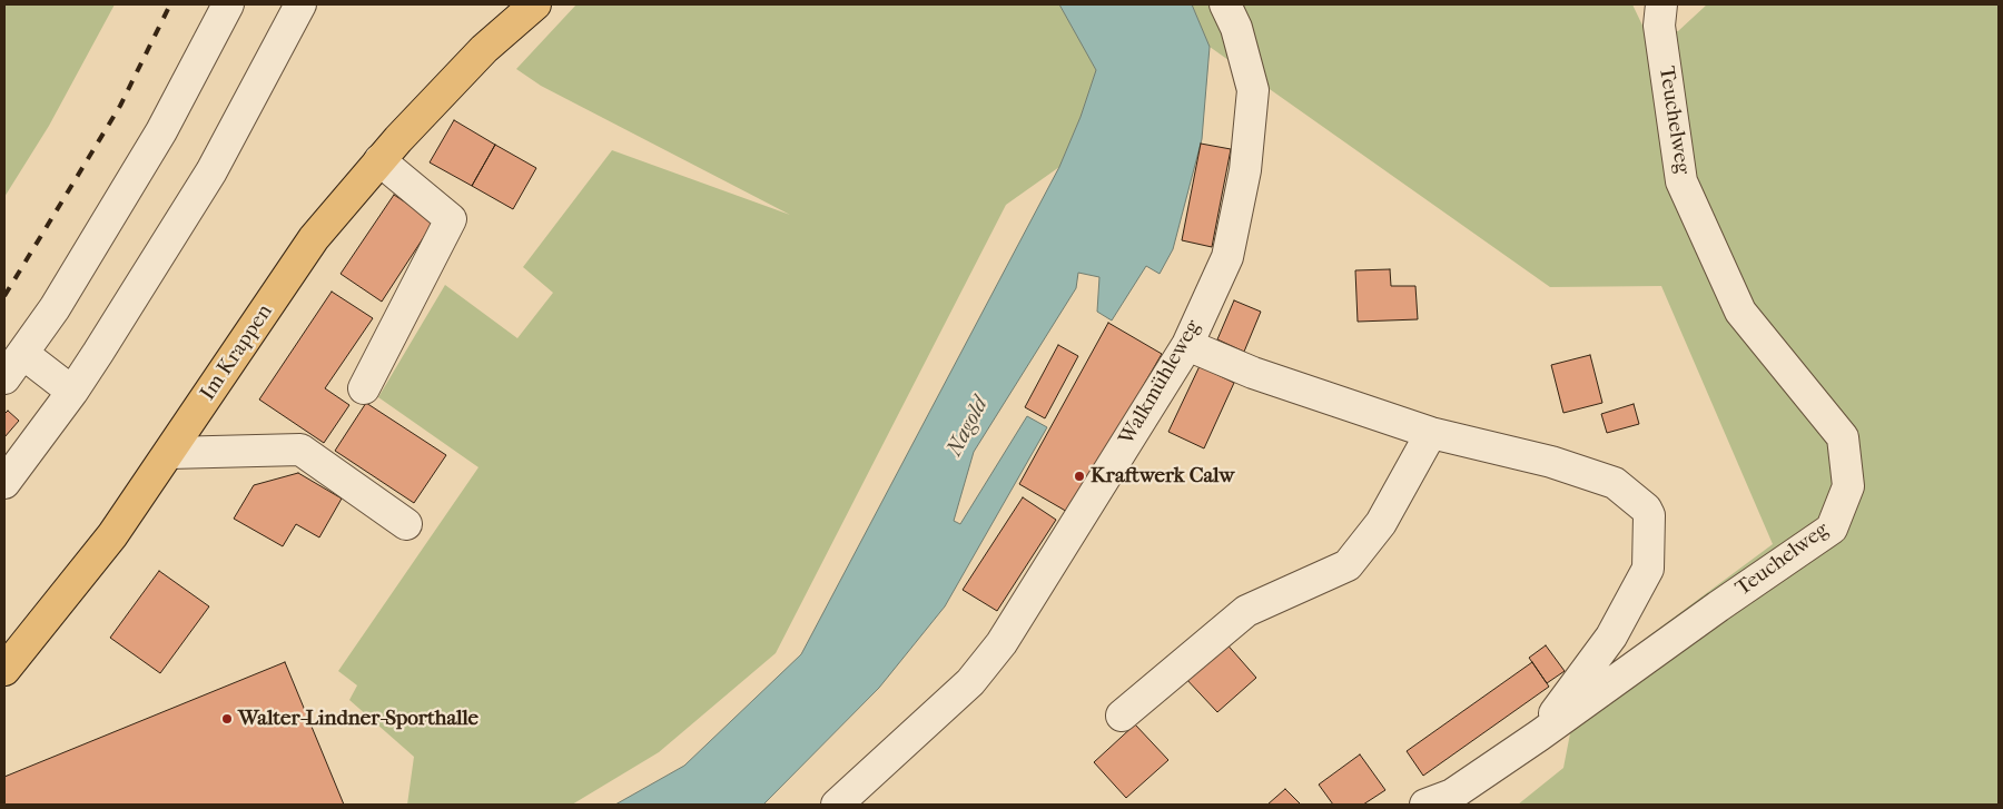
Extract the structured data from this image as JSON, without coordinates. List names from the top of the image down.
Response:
{
  "streets": {
    "main road": ["Im Krappen"],
    "street": ["Teuchelweg", "Walkmühleweg"]
  },
  "water": ["Nagold"],
  "places": ["Kraftwerk Calw", "Walter-Lindner-Sporthalle"]
}
